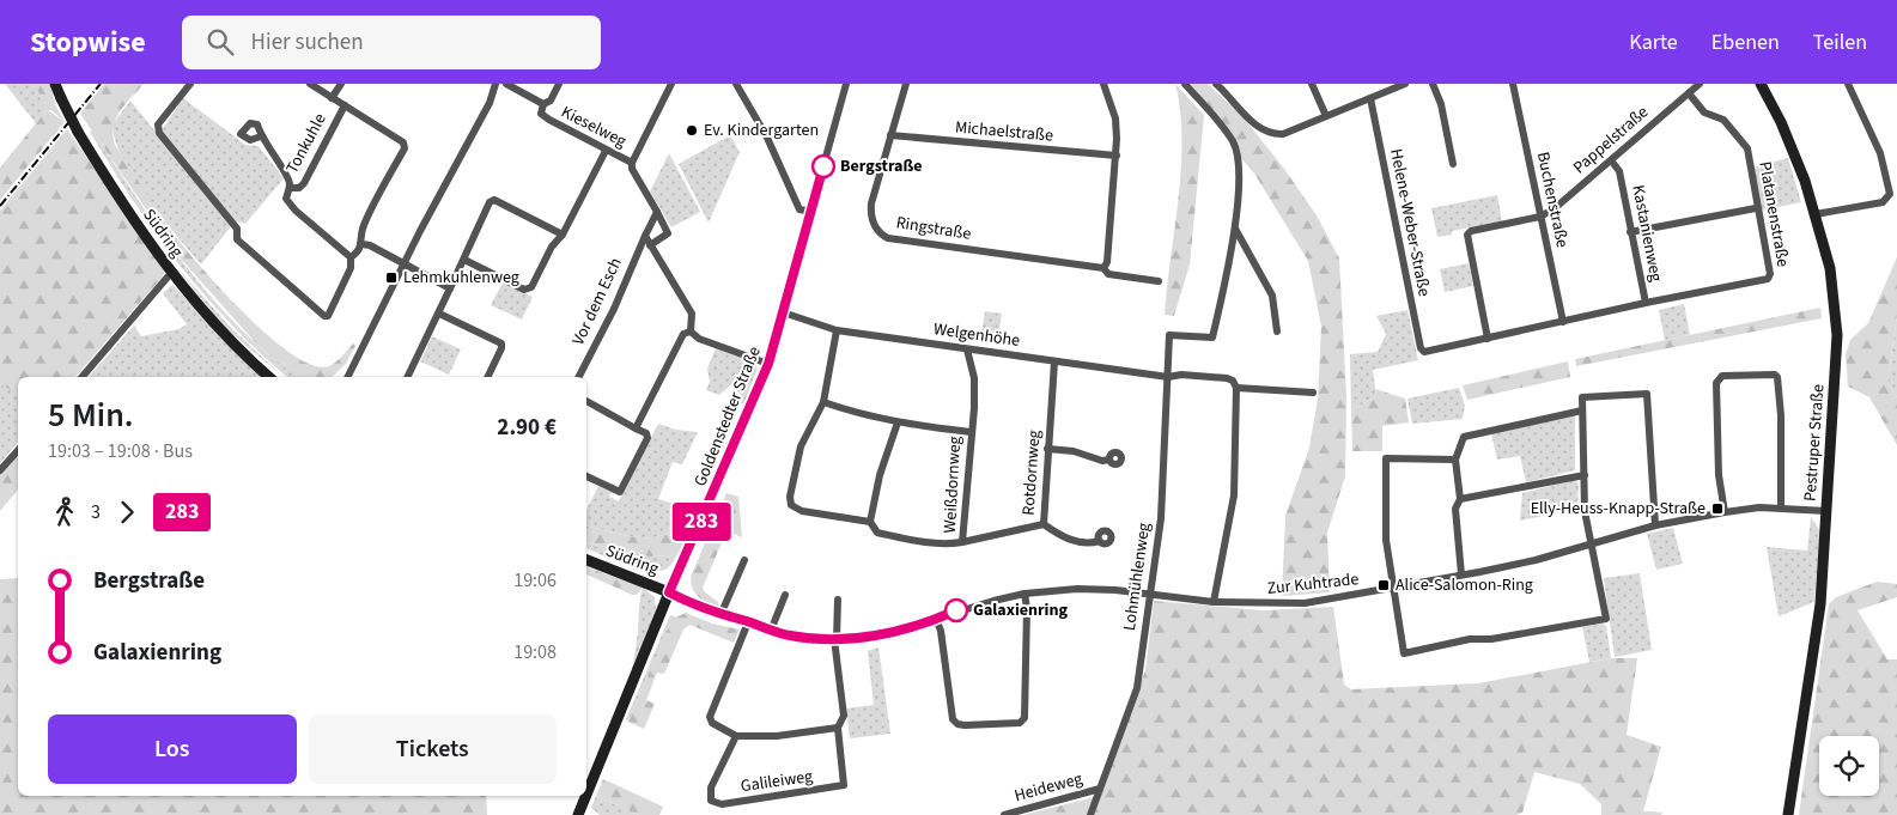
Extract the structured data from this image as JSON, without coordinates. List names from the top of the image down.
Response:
{
  "streets": {
    "street": [
      "Kieselweg",
      "Michaelstraße",
      "Pappelstraße",
      "Tonkuhle",
      "Buchenstraße",
      "Platanenstraße",
      "Helene-Weber-Straße",
      "Ringstraße",
      "Südring",
      "Kastanienweg",
      "Vor dem Esch",
      "Welgenhöhe",
      "Goldenstedter Straße",
      "Pestruper Straße",
      "Rotdornweg",
      "Weißdornweg",
      "Lohmühlenweg",
      "Zur Kuhtrade",
      "Galileiweg",
      "Heideweg"
    ]
  },
  "crossings": [
    ["Michaelstraße", "Ringstraße"],
    ["Pappelstraße", "Buchenstraße"],
    ["Pappelstraße", "Platanenstraße"],
    ["Pappelstraße", "Kastanienweg"],
    ["Buchenstraße", "Kastanienweg"],
    ["Platanenstraße", "Kastanienweg"],
    ["Helene-Weber-Straße", "Kastanienweg"],
    ["Südring", "Goldenstedter Straße"],
    ["Südring", "Zur Kuhtrade"],
    ["Welgenhöhe", "Goldenstedter Straße"],
    ["Welgenhöhe", "Rotdornweg"],
    ["Welgenhöhe", "Weißdornweg"],
    ["Welgenhöhe", "Lohmühlenweg"],
    ["Goldenstedter Straße", "Zur Kuhtrade"],
    ["Pestruper Straße", "Zur Kuhtrade"],
    ["Rotdornweg", "Weißdornweg"],
    ["Lohmühlenweg", "Zur Kuhtrade"],
    ["Lohmühlenweg", "Heideweg"]
  ],
  "places": {
    "other": ["Ev. Kindergarten", "Bergstraße", "Galaxienring"],
    "transit": ["Lehmkuhlenweg", "Elly-Heuss-Knapp-Straße", "Alice-Salomon-Ring"]
  },
  "lines": ["bus line 283"],
  "page": {
    "header": "Stopwise",
    "search": "Hier suchen",
    "nav": ["Karte", "Ebenen", "Teilen"],
    "on_map": "283",
    "heading": ["5 Min.", "19:03 – 19:08 · Bus", "2.90 €"],
    "legs": ["3", "283"],
    "list": [
      {
        "name": "Bergstraße",
        "value": "19:06"
      },
      {
        "name": "Galaxienring",
        "value": "19:08"
      }
    ],
    "buttons": ["Los", "Tickets"]
  }
}
